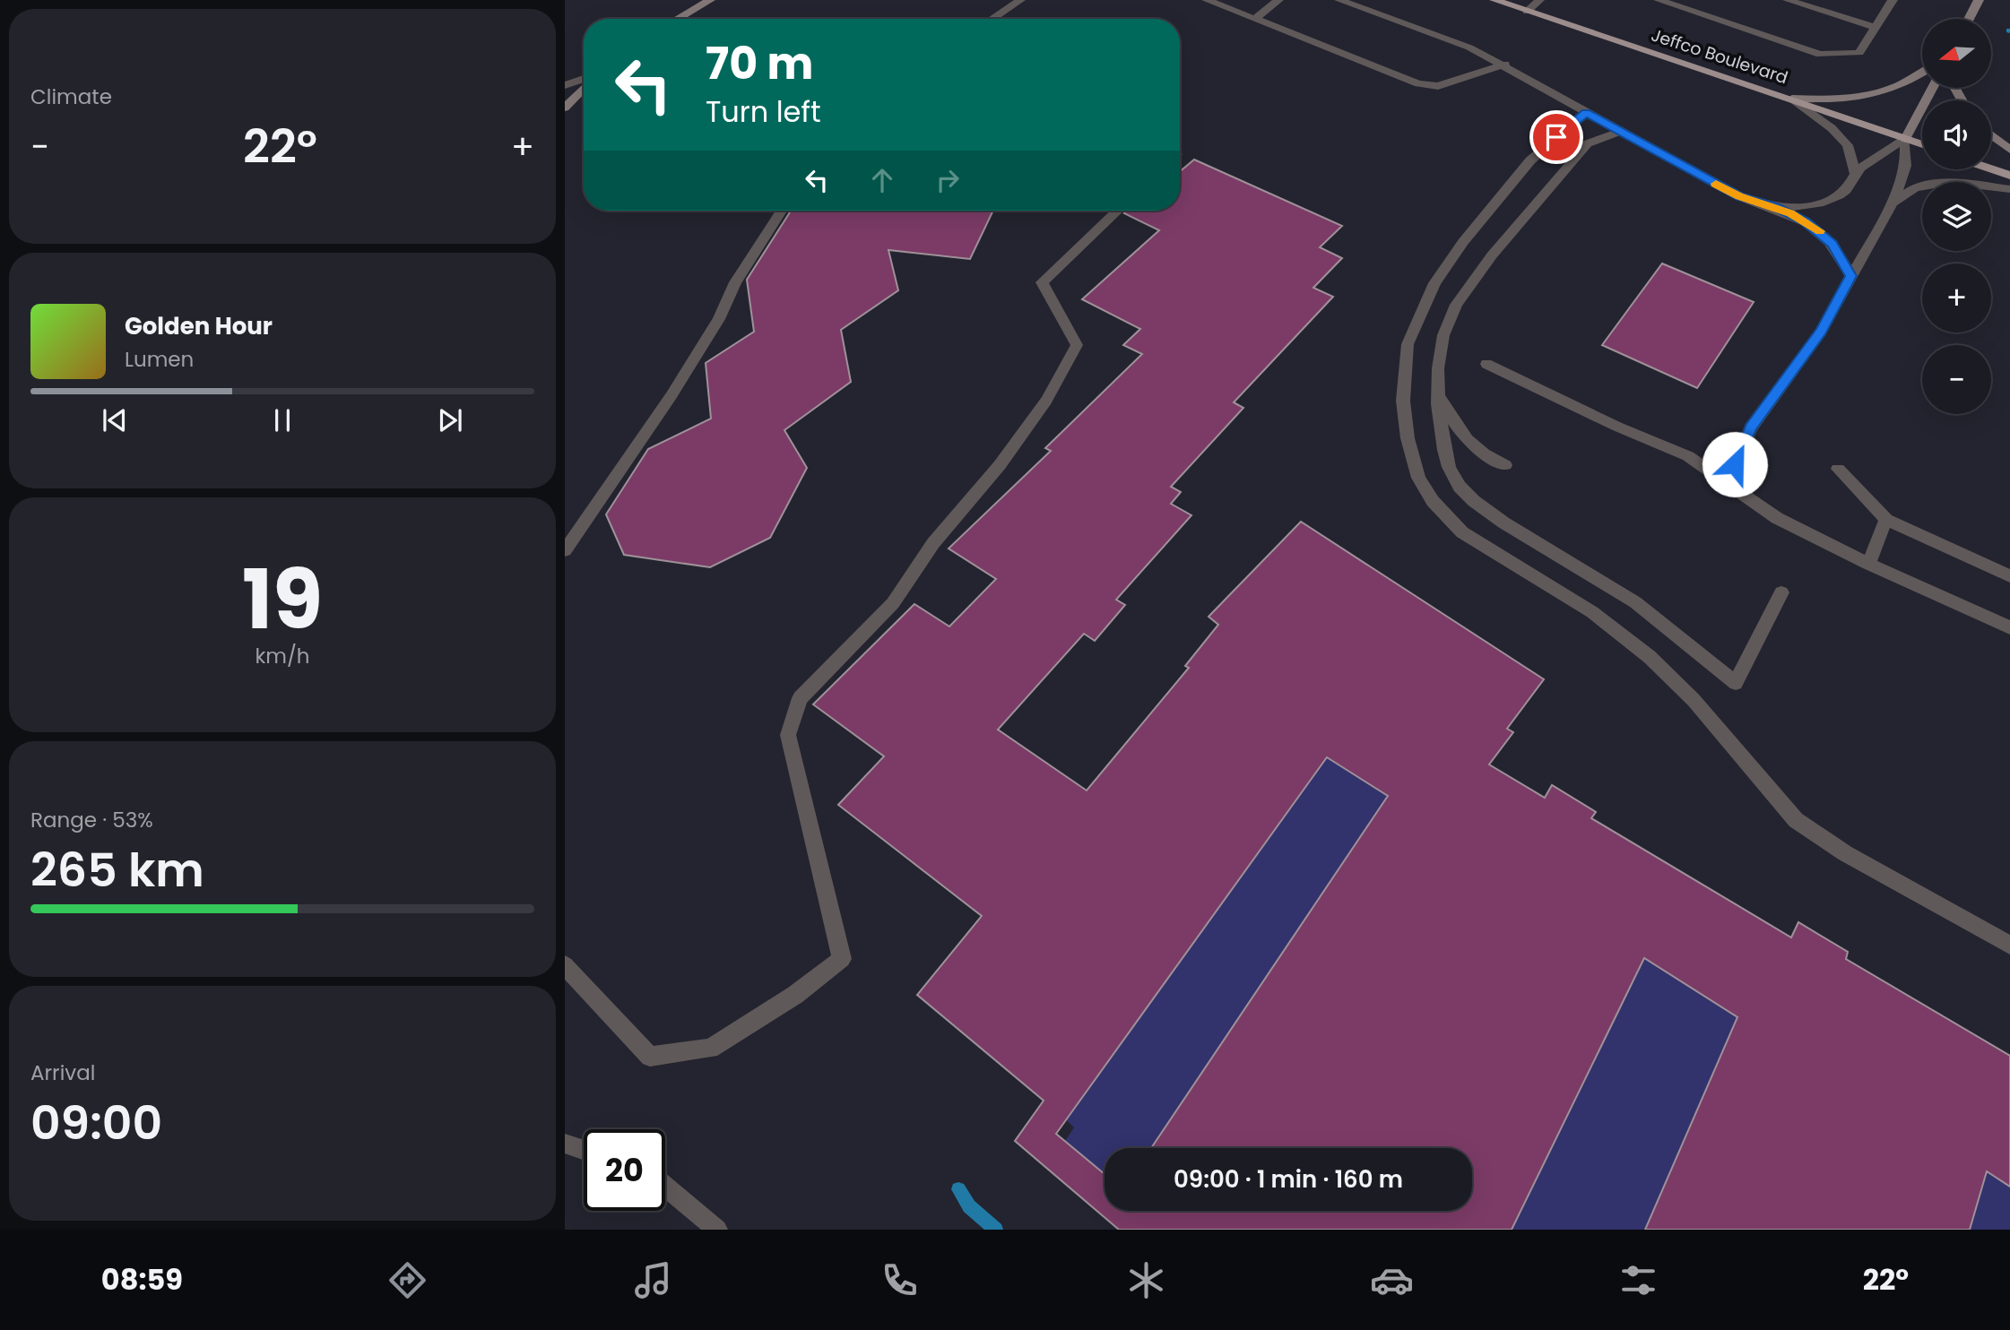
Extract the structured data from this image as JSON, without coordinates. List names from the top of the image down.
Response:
{
  "streets": {
    "main road": ["Jeffco Boulevard"]
  },
  "north": "left",
  "page": {
    "tile": [
      "Climate",
      ["19", "km/h"],
      ["Range · 53%", "265 km"],
      ["Arrival", "09:00"]
    ],
    "map_buttons": ["+", "−"],
    "turn": ["70 m", "Turn left"],
    "heat": ["−", "22°", "+"],
    "song": ["Golden Hour", "Lumen"],
    "limit": "20",
    "trip": "09:00 · 1 min · 160 m",
    "tabs": ["08:59", "22°"]
  }
}
